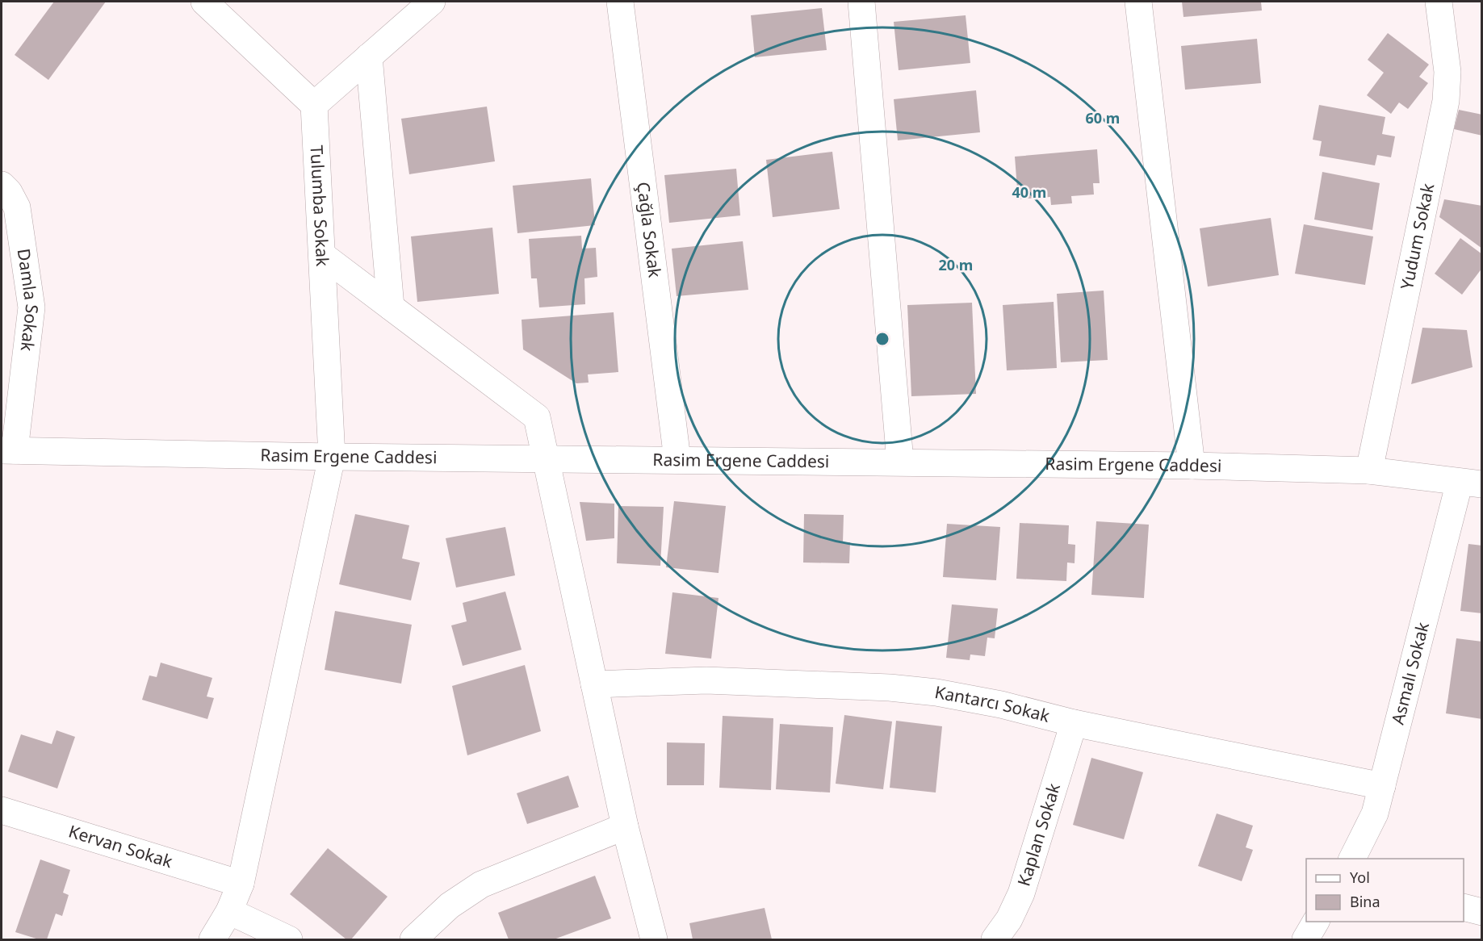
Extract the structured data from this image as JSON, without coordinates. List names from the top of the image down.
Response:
{
  "streets": {
    "street": [
      "Tulumba Sokak",
      "Çağla Sokak",
      "Yudum Sokak",
      "Damla Sokak",
      "Rasim Ergene Caddesi",
      "Asmalı Sokak",
      "Kantarcı Sokak",
      "Kaplan Sokak",
      "Kervan Sokak"
    ]
  },
  "crossings": [
    ["Tulumba Sokak", "Rasim Ergene Caddesi"],
    ["Tulumba Sokak", "Kervan Sokak"],
    ["Çağla Sokak", "Rasim Ergene Caddesi"],
    ["Yudum Sokak", "Rasim Ergene Caddesi"],
    ["Damla Sokak", "Rasim Ergene Caddesi"],
    ["Rasim Ergene Caddesi", "Asmalı Sokak"],
    ["Asmalı Sokak", "Kantarcı Sokak"],
    ["Kantarcı Sokak", "Kaplan Sokak"]
  ],
  "legend": ["Yol", "Bina"],
  "rings": ["60 m", "40 m", "20 m"]
}
